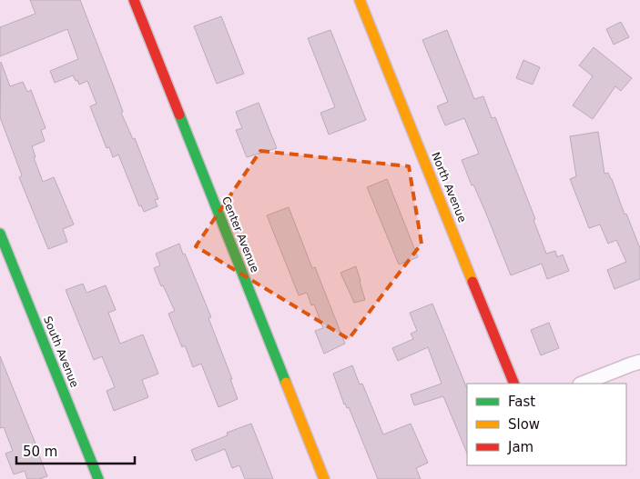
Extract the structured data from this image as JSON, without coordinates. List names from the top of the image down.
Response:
{
  "streets": {
    "street": ["North Avenue", "Center Avenue", "South Avenue"]
  },
  "legend": ["Fast", "Slow", "Jam"],
  "scale_bar": "50 m"
}
